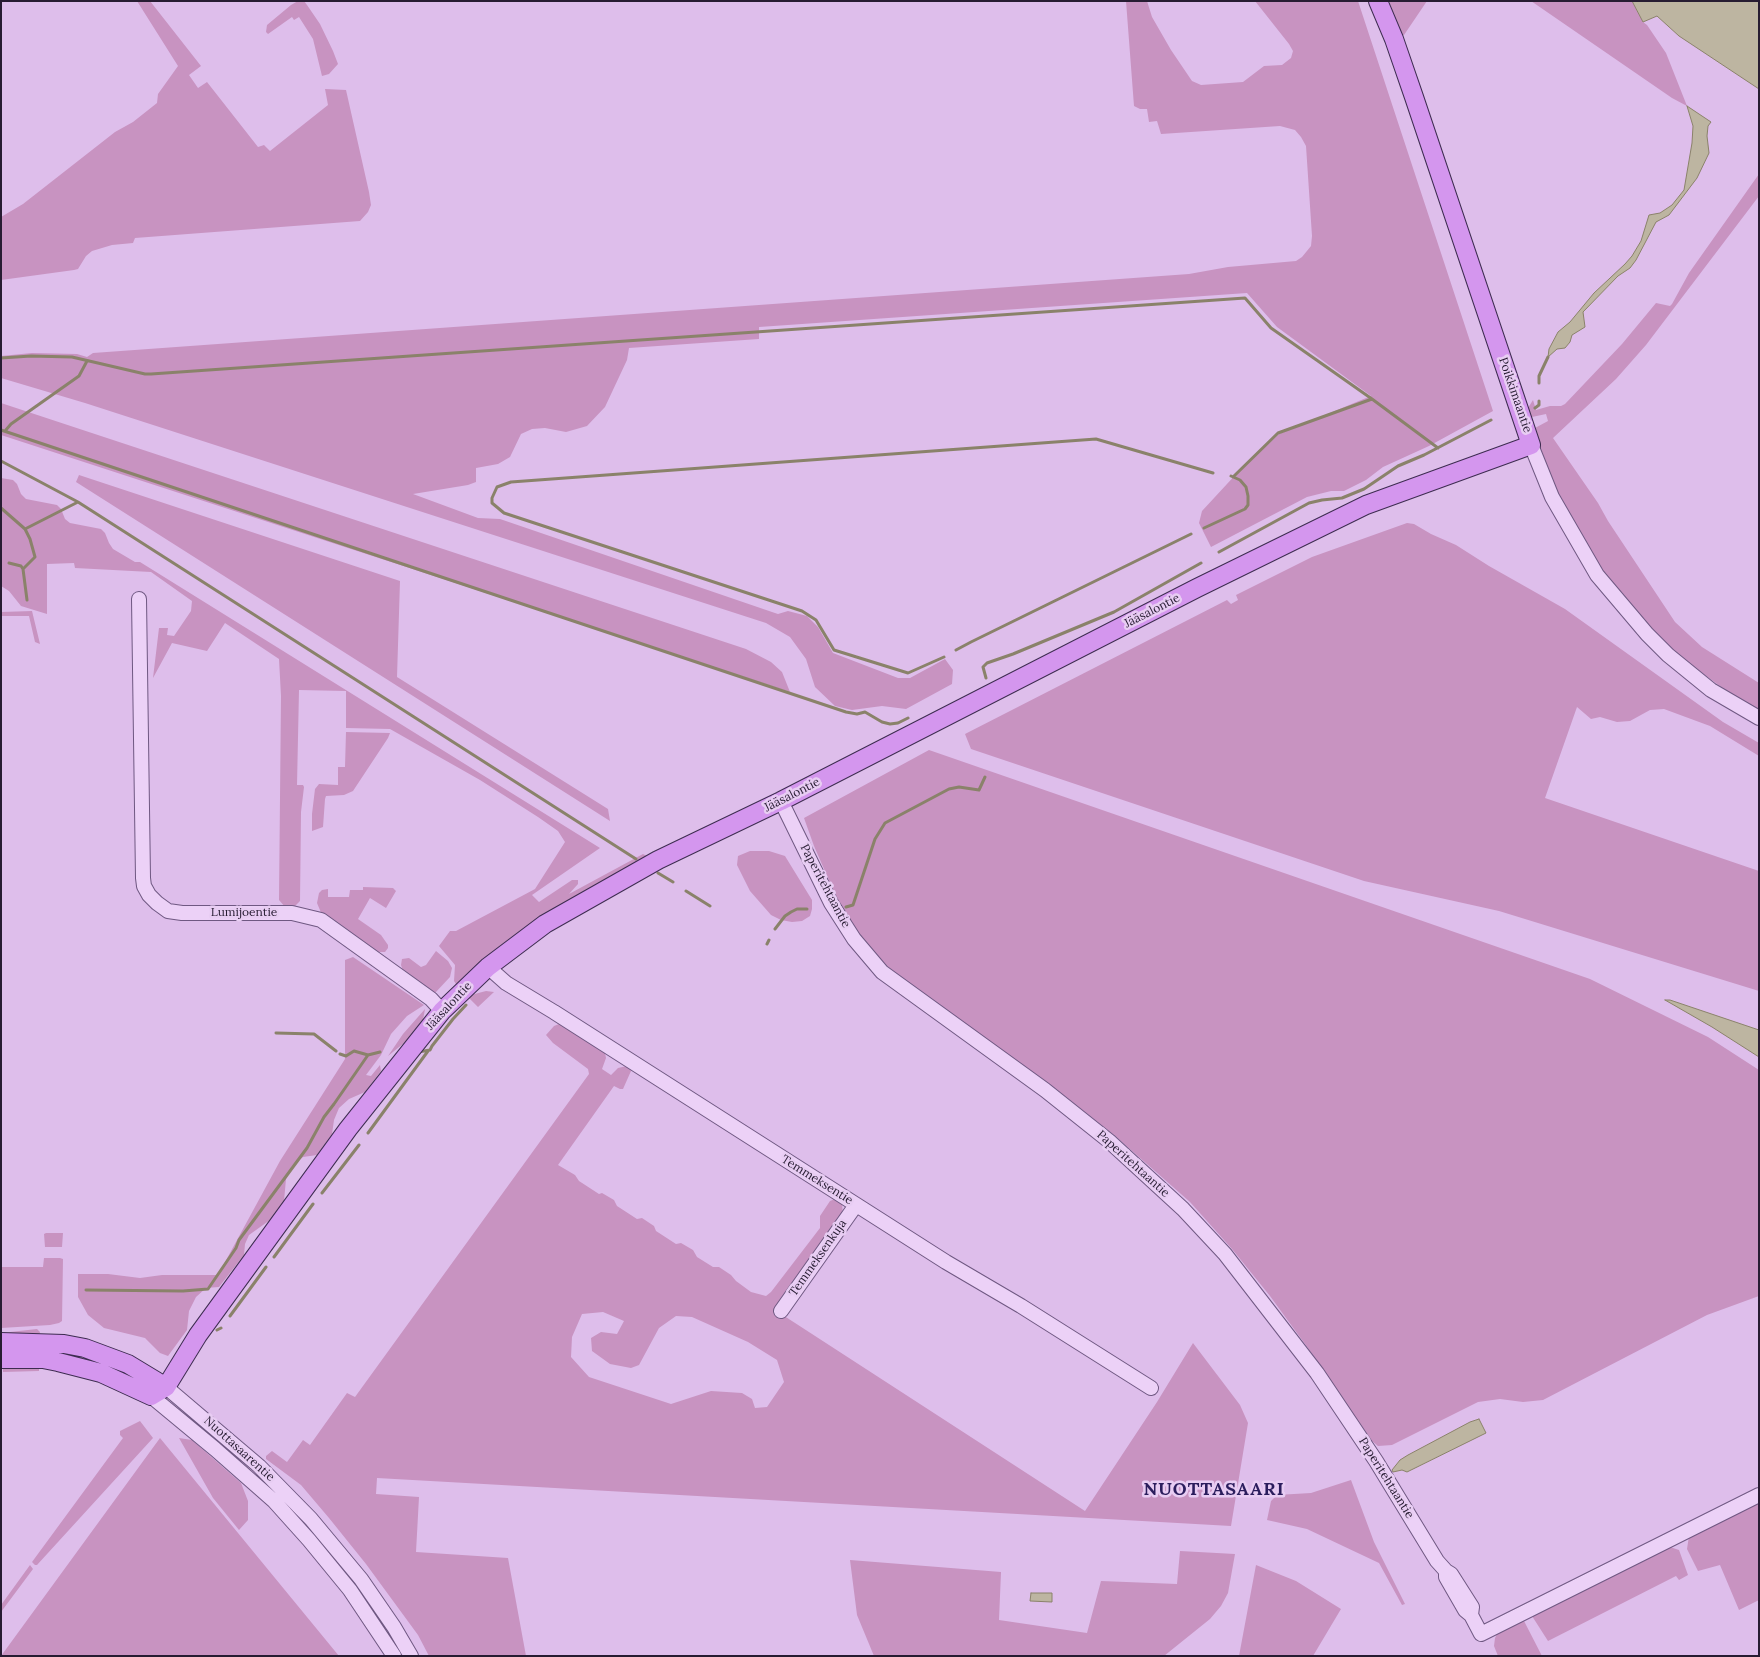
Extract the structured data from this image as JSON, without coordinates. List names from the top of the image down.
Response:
{
  "streets": {
    "main road": ["Poikkimaantie", "Jääsalontie", "Nuottasaarentie"],
    "street": [
      "Paperitehtaantie",
      "Lumijoentie",
      "Temmeksentie",
      "Temmeksenkuja"
    ]
  },
  "crossings": [
    ["Poikkimaantie", "Jääsalontie"],
    ["Jääsalontie", "Paperitehtaantie"],
    ["Jääsalontie", "Lumijoentie"],
    ["Jääsalontie", "Temmeksentie"],
    ["Jääsalontie", "Nuottasaarentie"],
    ["Temmeksentie", "Temmeksenkuja"]
  ],
  "districts": ["NUOTTASAARI"]
}
